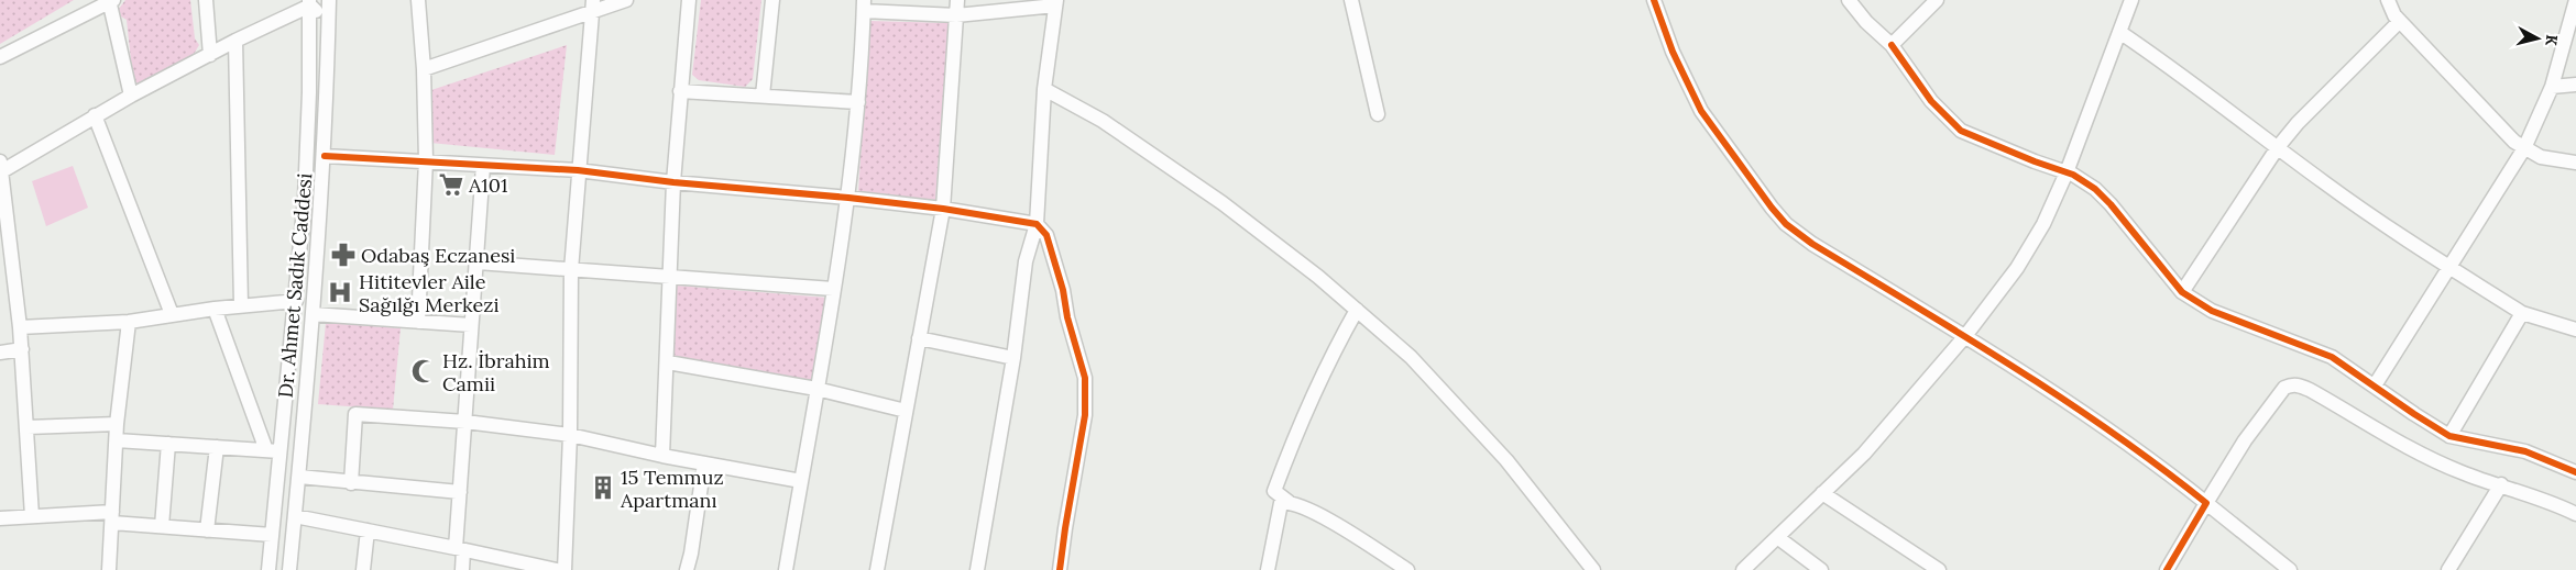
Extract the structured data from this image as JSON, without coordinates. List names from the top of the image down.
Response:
{
  "streets": {
    "street": ["Dr. Ahmet Sadık Caddesi"]
  },
  "places": {
    "supermarket": ["A101"],
    "pharmacy": ["Odabaş Eczanesi"],
    "hospital": ["Hititevler Aile Sağılğı Merkezi"],
    "mosque": ["Hz. İbrahim Camii"],
    "building": ["15 Temmuz Apartmanı"]
  },
  "north": "right"
}
